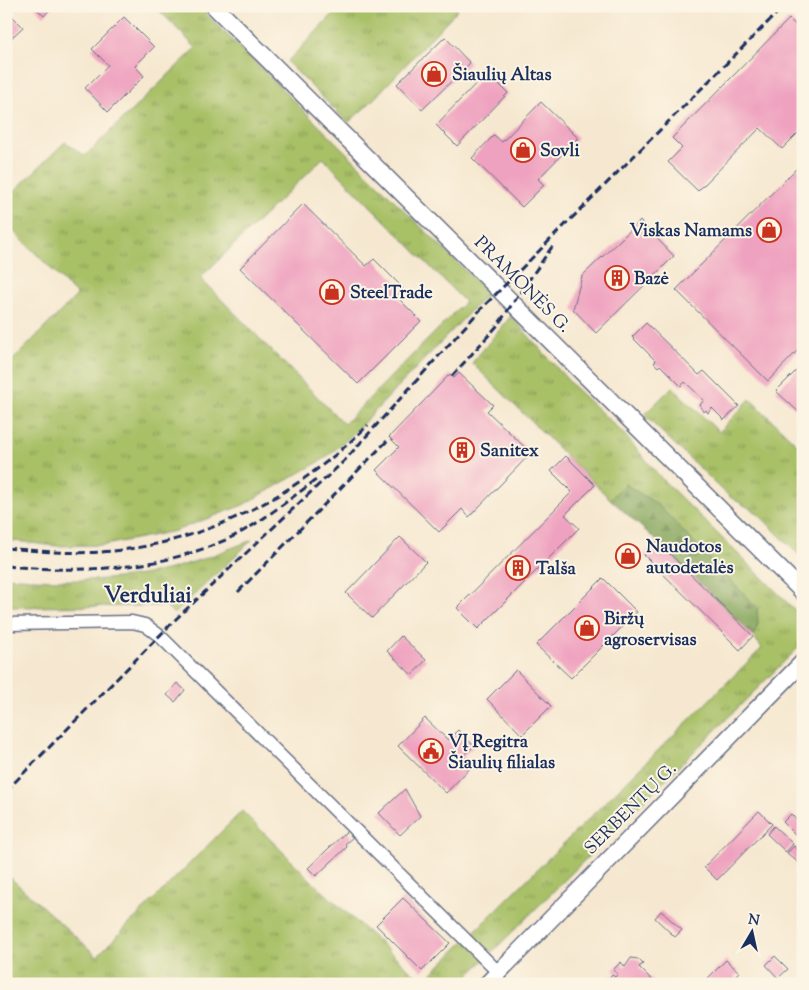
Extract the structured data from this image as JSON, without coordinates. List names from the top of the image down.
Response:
{
  "streets": {
    "main road": ["PRAMONĖS G.", "SERBENTŲ G."]
  },
  "districts": ["Verduliai"],
  "places": {
    "shop": [
      "Šiaulių Altas",
      "Sovli",
      "Viskas Namams",
      "SteelTrade",
      "Naudotos autodetalės",
      "Biržų agroservisas"
    ],
    "building": ["Bazė", "Sanitex", "Talša"],
    "public building": ["VĮ Regitra Šiaulių filialas"]
  },
  "north": "top"
}
